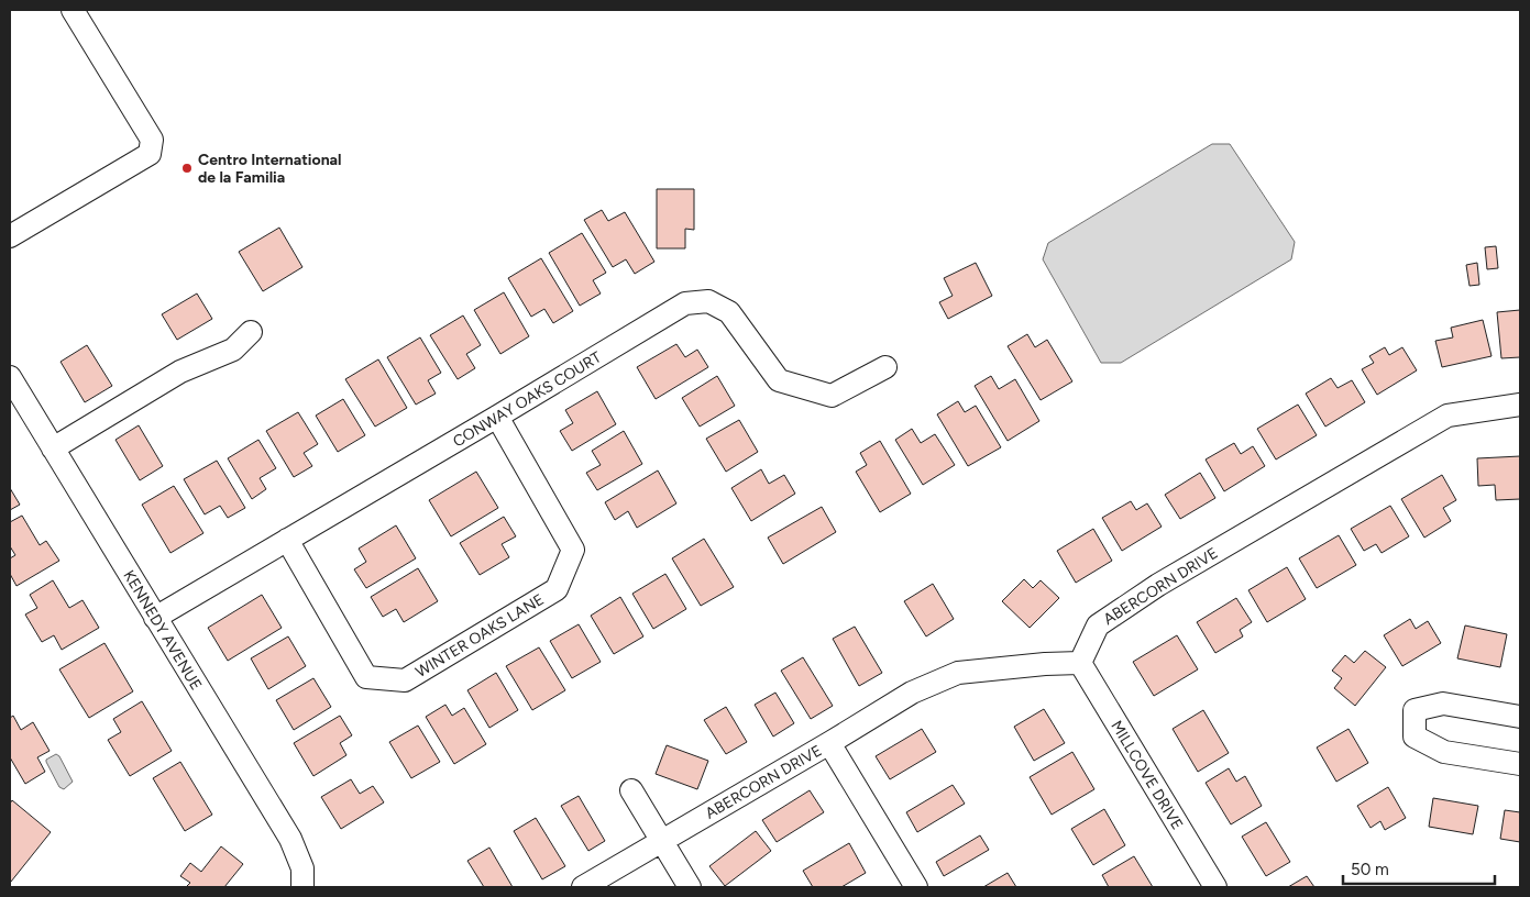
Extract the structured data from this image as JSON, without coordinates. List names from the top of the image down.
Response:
{
  "streets": {
    "street": [
      "CONWAY OAKS COURT",
      "ABERCORN DRIVE",
      "KENNEDY AVENUE",
      "WINTER OAKS LANE",
      "MILLCOVE DRIVE"
    ]
  },
  "crossings": [
    ["CONWAY OAKS COURT", "KENNEDY AVENUE"],
    ["CONWAY OAKS COURT", "WINTER OAKS LANE"],
    ["ABERCORN DRIVE", "MILLCOVE DRIVE"]
  ],
  "places": ["Centro International de la Familia"],
  "scale_bar": "50 m"
}
